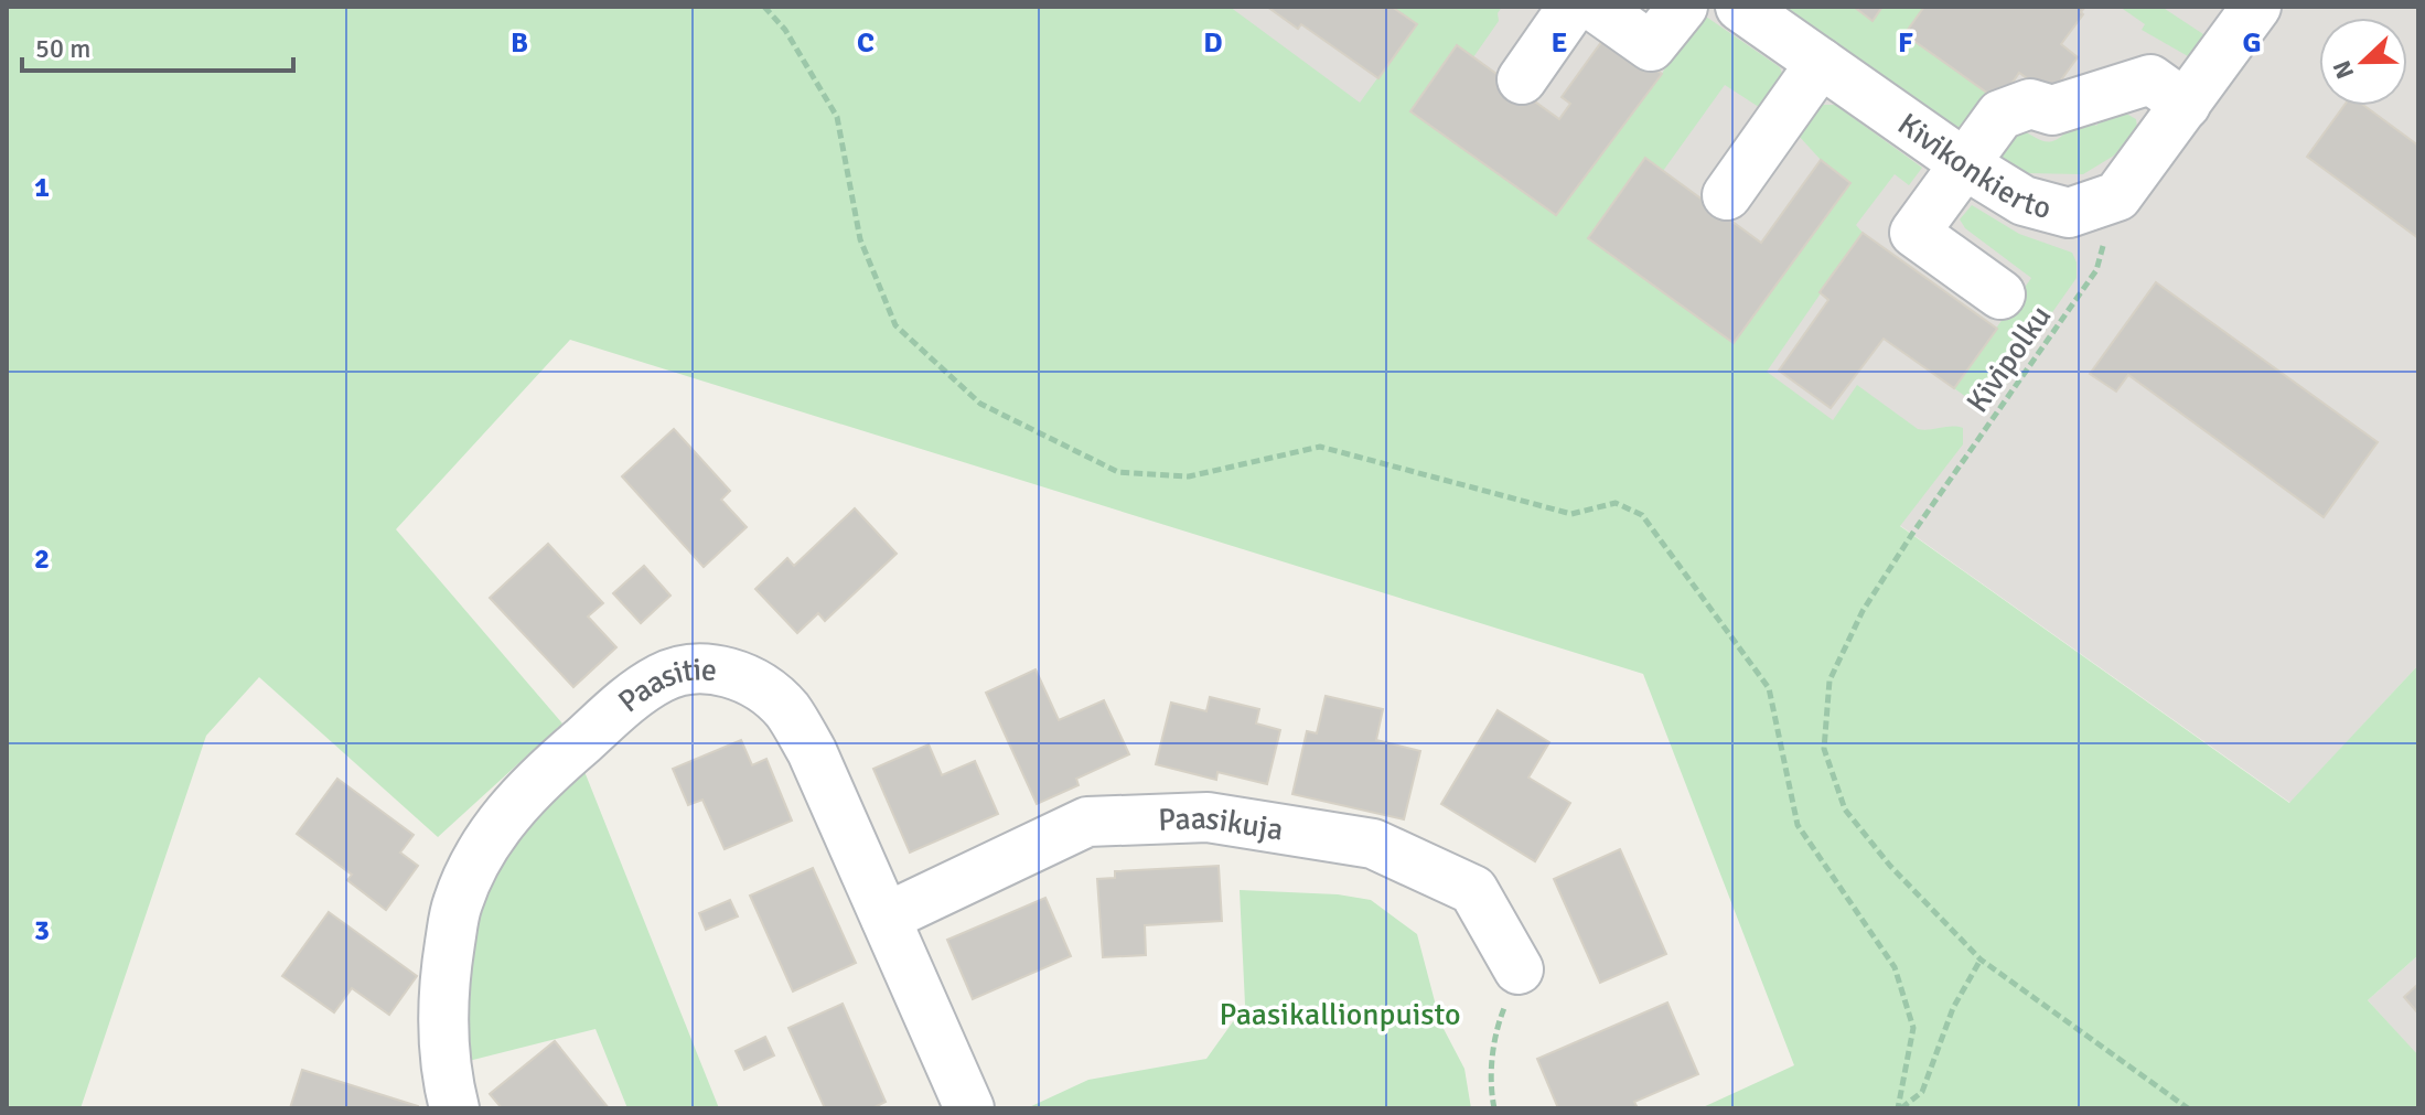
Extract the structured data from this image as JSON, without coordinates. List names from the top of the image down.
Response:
{
  "streets": {
    "street": ["Kivikonkierto", "Paasitie", "Paasikuja"],
    "path": ["Kivipolku"]
  },
  "crossings": [
    ["Kivikonkierto", "Kivipolku"],
    ["Paasitie", "Paasikuja"]
  ],
  "parks": ["Paasikallionpuisto"],
  "scale_bar": "50 m",
  "north": "left",
  "grid": {
    "columns": [
      "B",
      "C",
      "D",
      "E",
      "F",
      "G"
    ],
    "rows": ["1", "2", "3"]
  }
}
